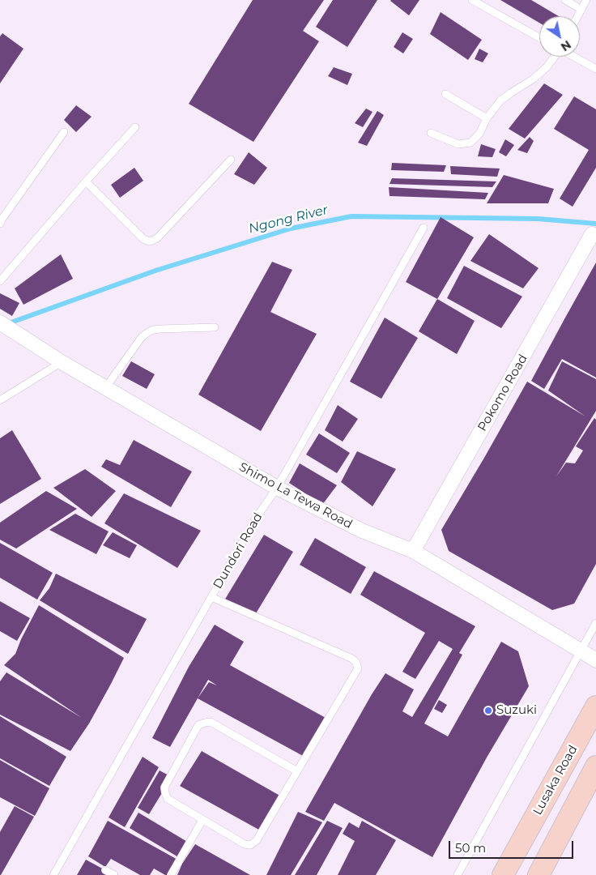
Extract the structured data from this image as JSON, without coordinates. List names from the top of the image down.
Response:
{
  "streets": {
    "main road": ["Lusaka Road"],
    "street": ["Pokomo Road", "Shimo La Tewa Road"],
    "lane": ["Dundori Road"]
  },
  "crossings": [
    ["Pokomo Road", "Shimo La Tewa Road"],
    ["Shimo La Tewa Road", "Dundori Road"]
  ],
  "water": ["Ngong River"],
  "places": ["Suzuki"],
  "scale_bar": "50 m",
  "north": "bottom right"
}
